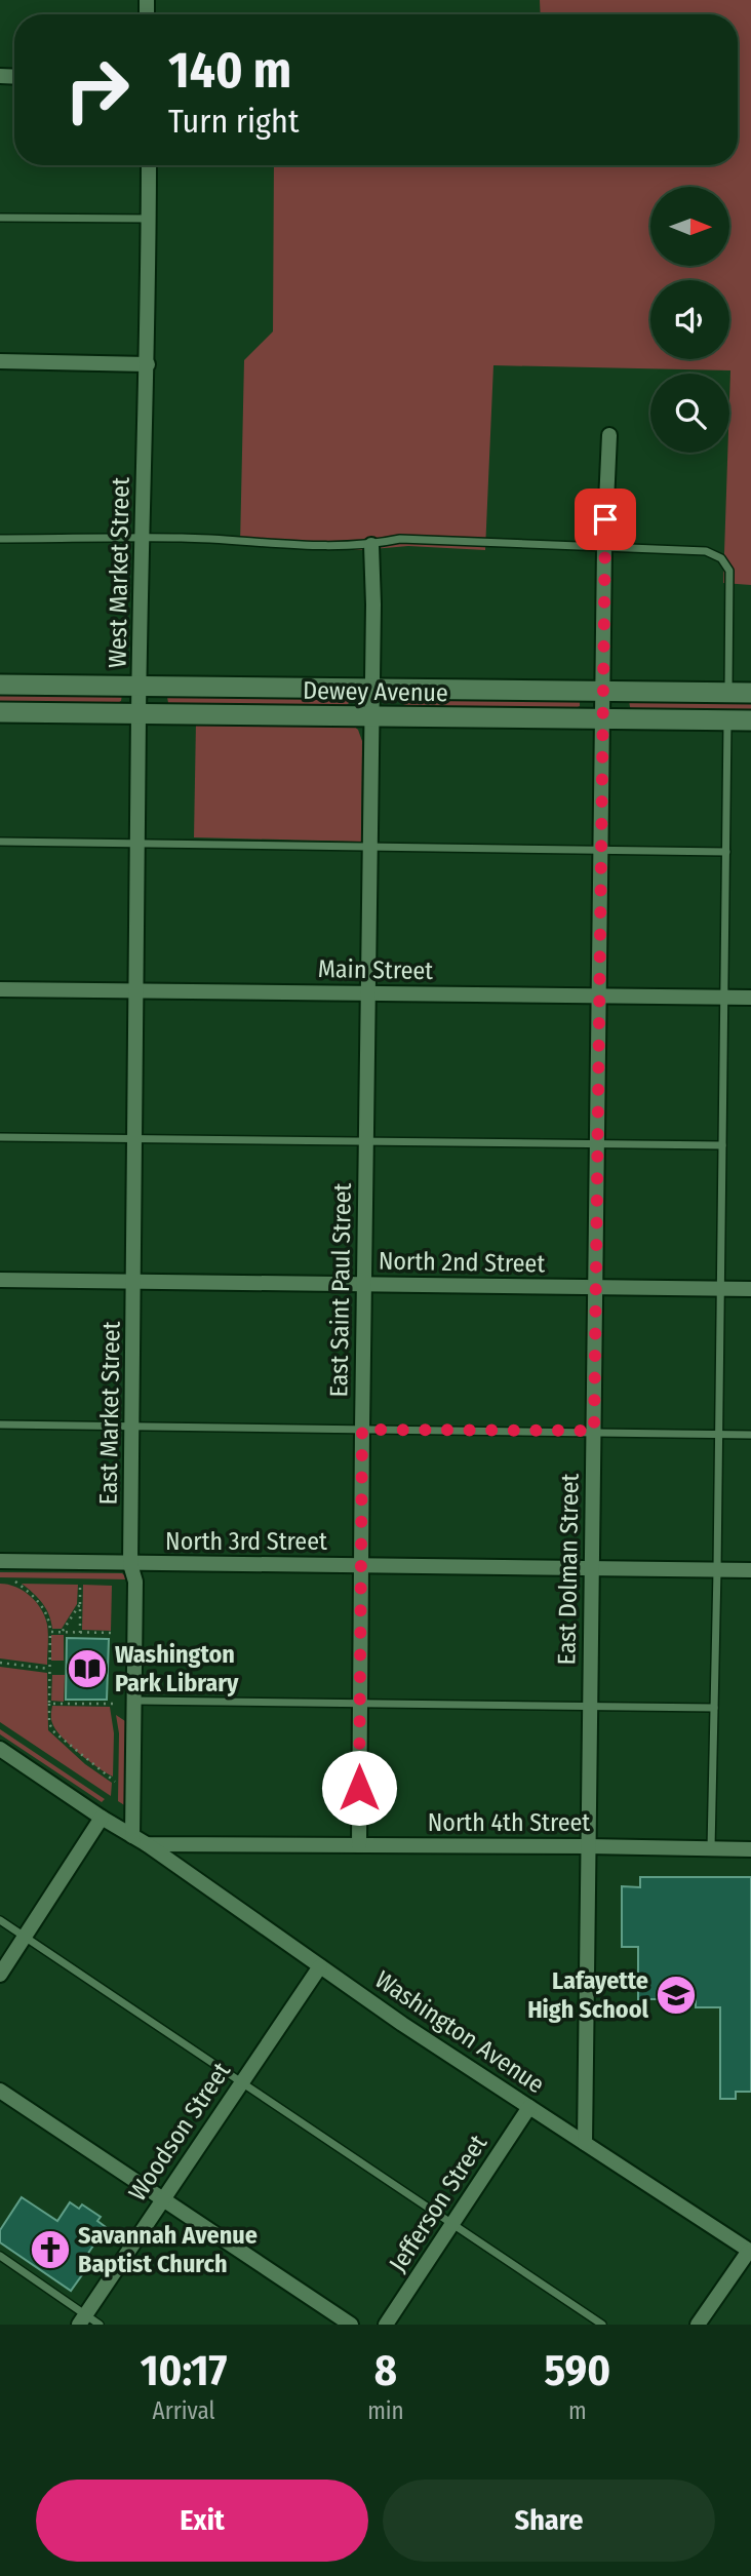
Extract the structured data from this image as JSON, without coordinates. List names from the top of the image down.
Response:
{
  "streets": {
    "street": [
      "West Market Street",
      "Dewey Avenue",
      "Main Street",
      "North 2nd Street",
      "East Saint Paul Street",
      "East Market Street",
      "North 3rd Street",
      "East Dolman Street",
      "North 4th Street",
      "Washington Avenue",
      "Woodson Street",
      "Jefferson Street"
    ]
  },
  "crossings": [
    ["West Market Street", "Dewey Avenue"],
    ["West Market Street", "Main Street"],
    ["West Market Street", "East Market Street"],
    ["Dewey Avenue", "East Saint Paul Street"],
    ["Dewey Avenue", "East Dolman Street"],
    ["Main Street", "East Saint Paul Street"],
    ["Main Street", "East Market Street"],
    ["Main Street", "East Dolman Street"],
    ["North 2nd Street", "East Saint Paul Street"],
    ["North 2nd Street", "East Market Street"],
    ["North 2nd Street", "East Dolman Street"],
    ["East Saint Paul Street", "North 3rd Street"],
    ["East Saint Paul Street", "North 4th Street"],
    ["East Market Street", "North 3rd Street"],
    ["East Market Street", "North 4th Street"],
    ["North 3rd Street", "East Dolman Street"],
    ["East Dolman Street", "North 4th Street"],
    ["East Dolman Street", "Washington Avenue"],
    ["North 4th Street", "Washington Avenue"],
    ["Washington Avenue", "Woodson Street"],
    ["Washington Avenue", "Jefferson Street"]
  ],
  "places": {
    "library": ["Washington Park Library"],
    "school or university": ["Lafayette High School"],
    "church": ["Savannah Avenue Baptist Church"]
  },
  "north": "right",
  "page": {
    "turn": ["140 m", "Turn right"],
    "eta": [
      "10:17",
      "Arrival",
      "8",
      "min",
      "590",
      "m"
    ],
    "buttons": ["Exit", "Share"]
  }
}
